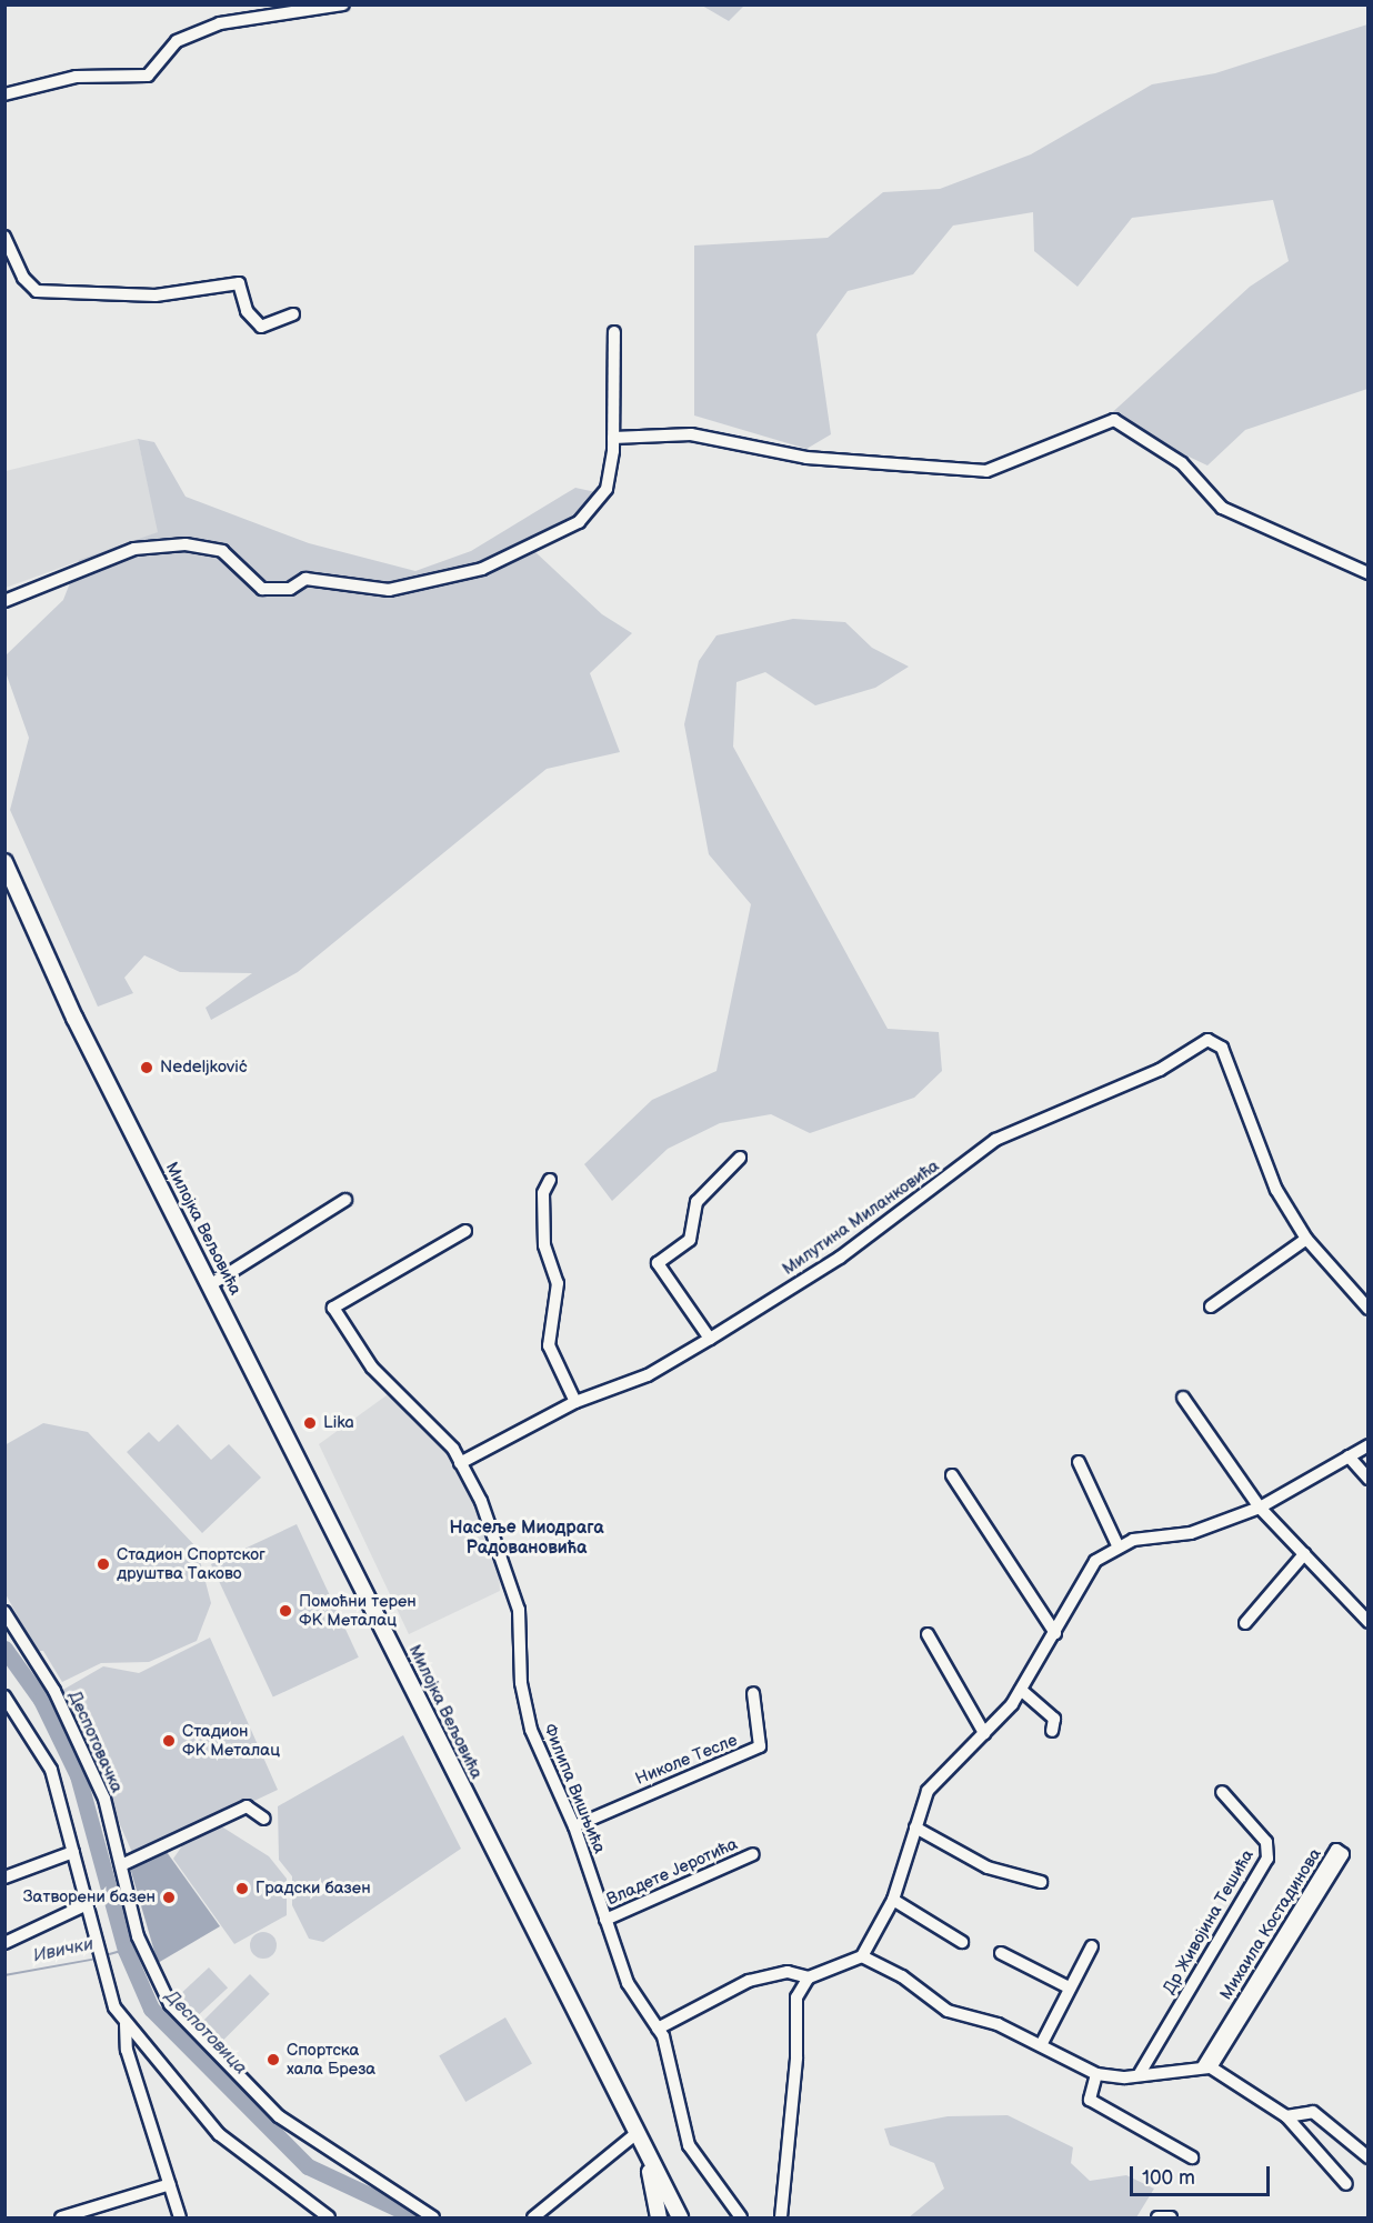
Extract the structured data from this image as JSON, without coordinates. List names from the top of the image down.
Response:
{
  "streets": {
    "main road": ["Милојка Вељовића"],
    "street": [
      "Милутина Миланковића",
      "Деспотовачка",
      "Николе Тесле",
      "Филипа Вишњића",
      "Владете Јеротића",
      "Др Живојина Тешића",
      "Михаила Костадинова"
    ]
  },
  "crossings": [
    ["Милутина Миланковића", "Филипа Вишњића"],
    ["Николе Тесле", "Филипа Вишњића"],
    ["Филипа Вишњића", "Владете Јеротића"]
  ],
  "districts": ["Насеље Миодрага Радовановића"],
  "water": ["Ивички", "Деспотовица"],
  "places": [
    "Nedeljković",
    "Lika",
    "Стадион Спортског друштва Таково",
    "Помоћни терен ФК Металац",
    "Стадион ФК Металац",
    "Градски базен",
    "Затворени базен",
    "Спортска хала Бреза"
  ],
  "scale_bar": "100 m"
}
